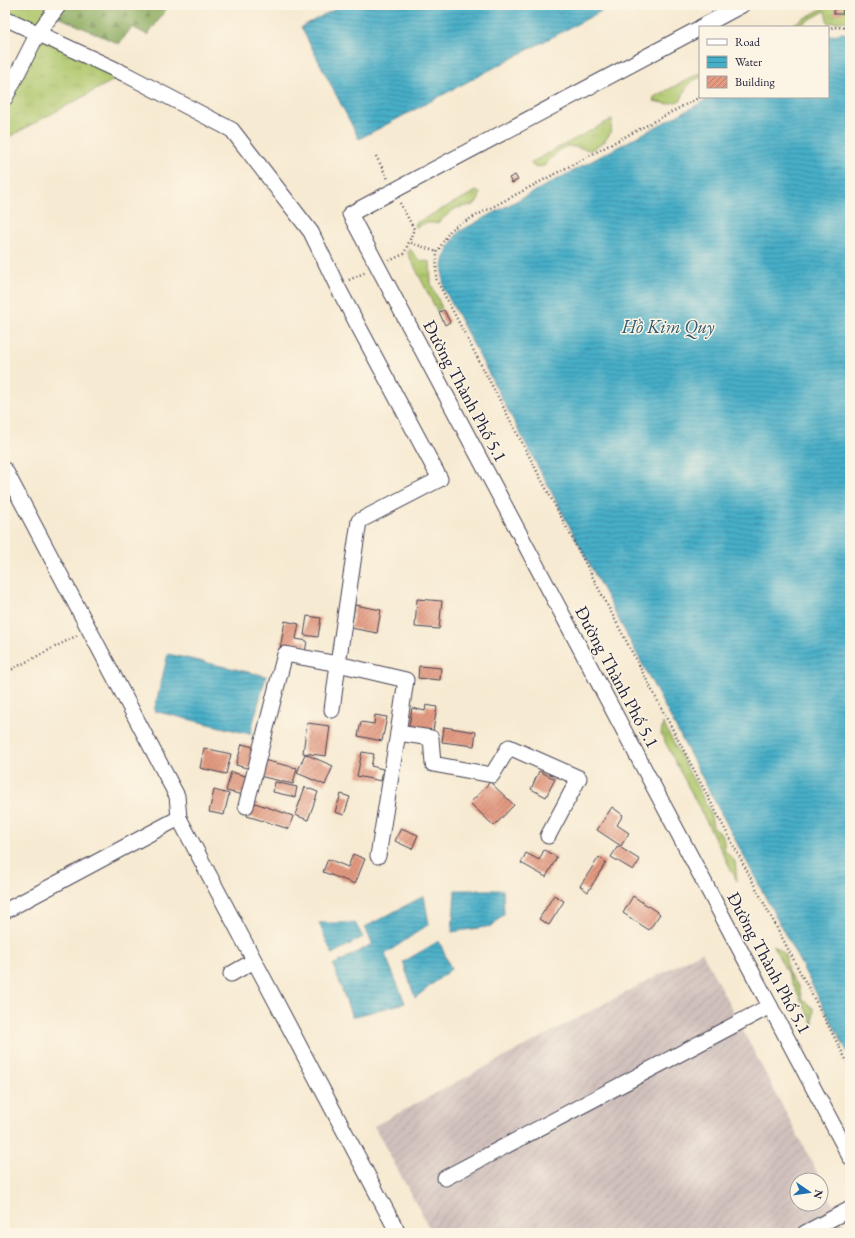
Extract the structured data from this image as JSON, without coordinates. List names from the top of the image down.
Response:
{
  "streets": {
    "street": ["Đường Thành Phố 5.1"]
  },
  "water": ["Hồ Kim Quy"],
  "legend": ["Road", "Water", "Building"],
  "north": "right"
}
